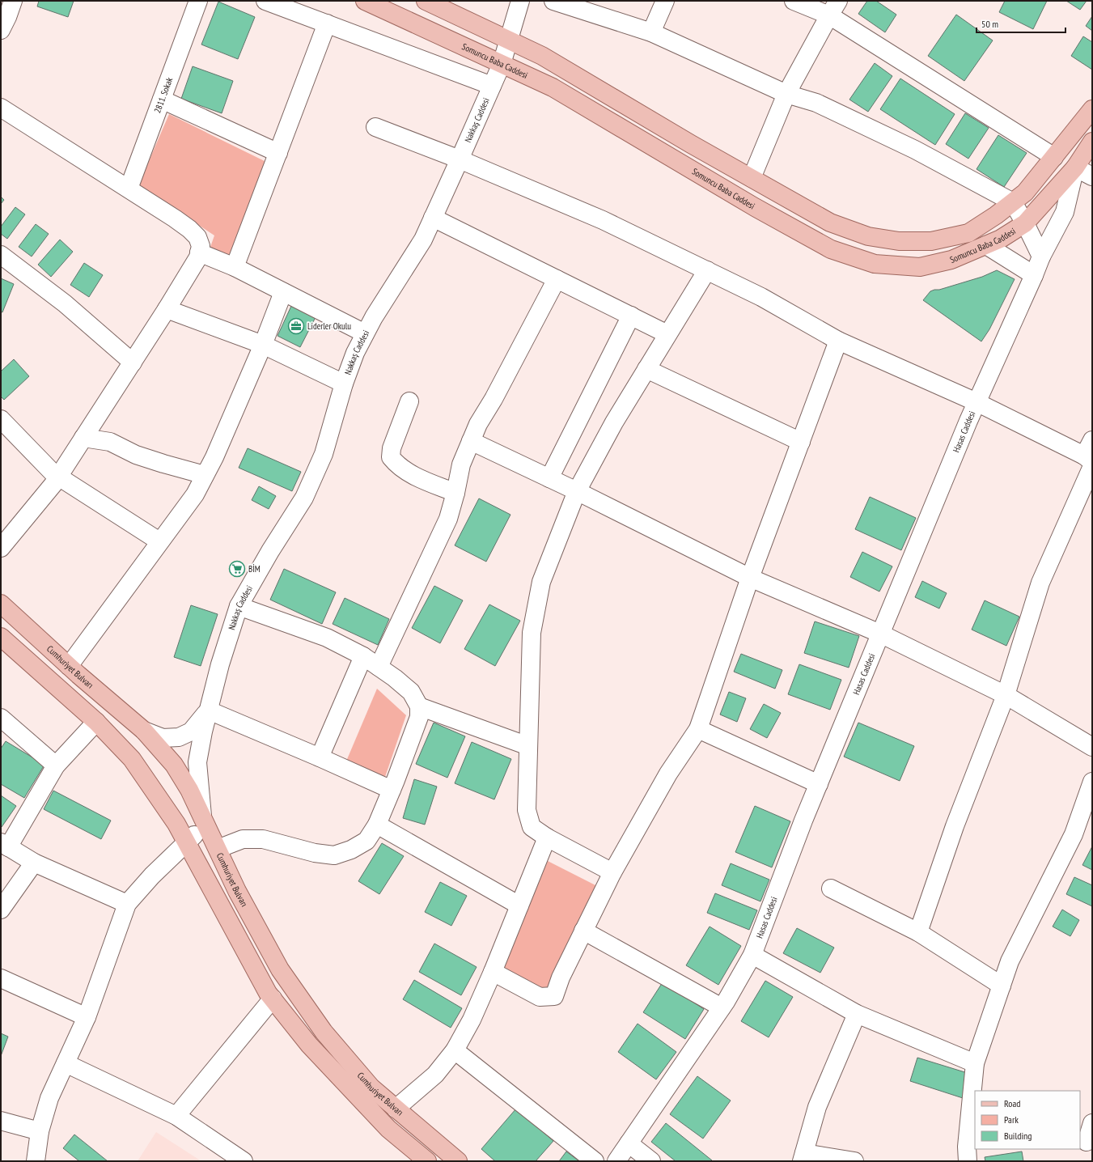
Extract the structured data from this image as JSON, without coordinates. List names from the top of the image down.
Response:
{
  "streets": {
    "main road": ["Somuncu Baba Caddesi", "Cumhuriyet Bulvarı"],
    "street": ["2811. Sokak", "Nakkaş Caddesi", "Hasas Caddesi"]
  },
  "crossings": [
    ["Somuncu Baba Caddesi", "Nakkaş Caddesi"],
    ["Somuncu Baba Caddesi", "Hasas Caddesi"],
    ["Nakkaş Caddesi", "Cumhuriyet Bulvarı"]
  ],
  "places": {
    "office": ["Liderler Okulu"],
    "supermarket": ["BİM"]
  },
  "legend": ["Road", "Park", "Building"],
  "scale_bar": "50 m"
}
